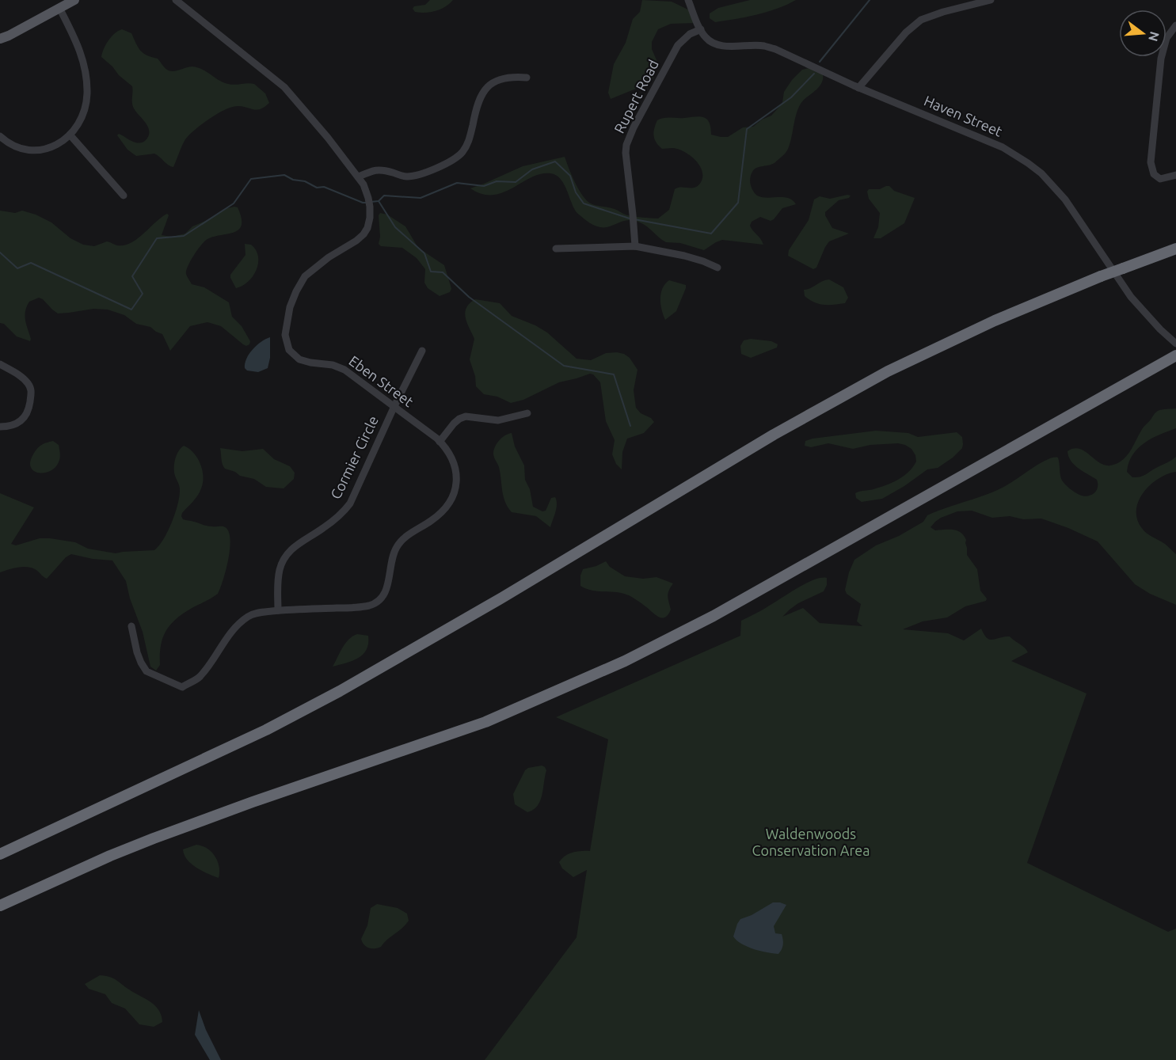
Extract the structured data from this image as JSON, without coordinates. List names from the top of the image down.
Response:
{
  "streets": {
    "street": [
      "Rupert Road",
      "Haven Street",
      "Eben Street",
      "Cormier Circle"
    ]
  },
  "crossings": [
    ["Rupert Road", "Haven Street"],
    ["Eben Street", "Cormier Circle"]
  ],
  "parks": ["Waldenwoods Conservation Area"],
  "north": "right"
}
